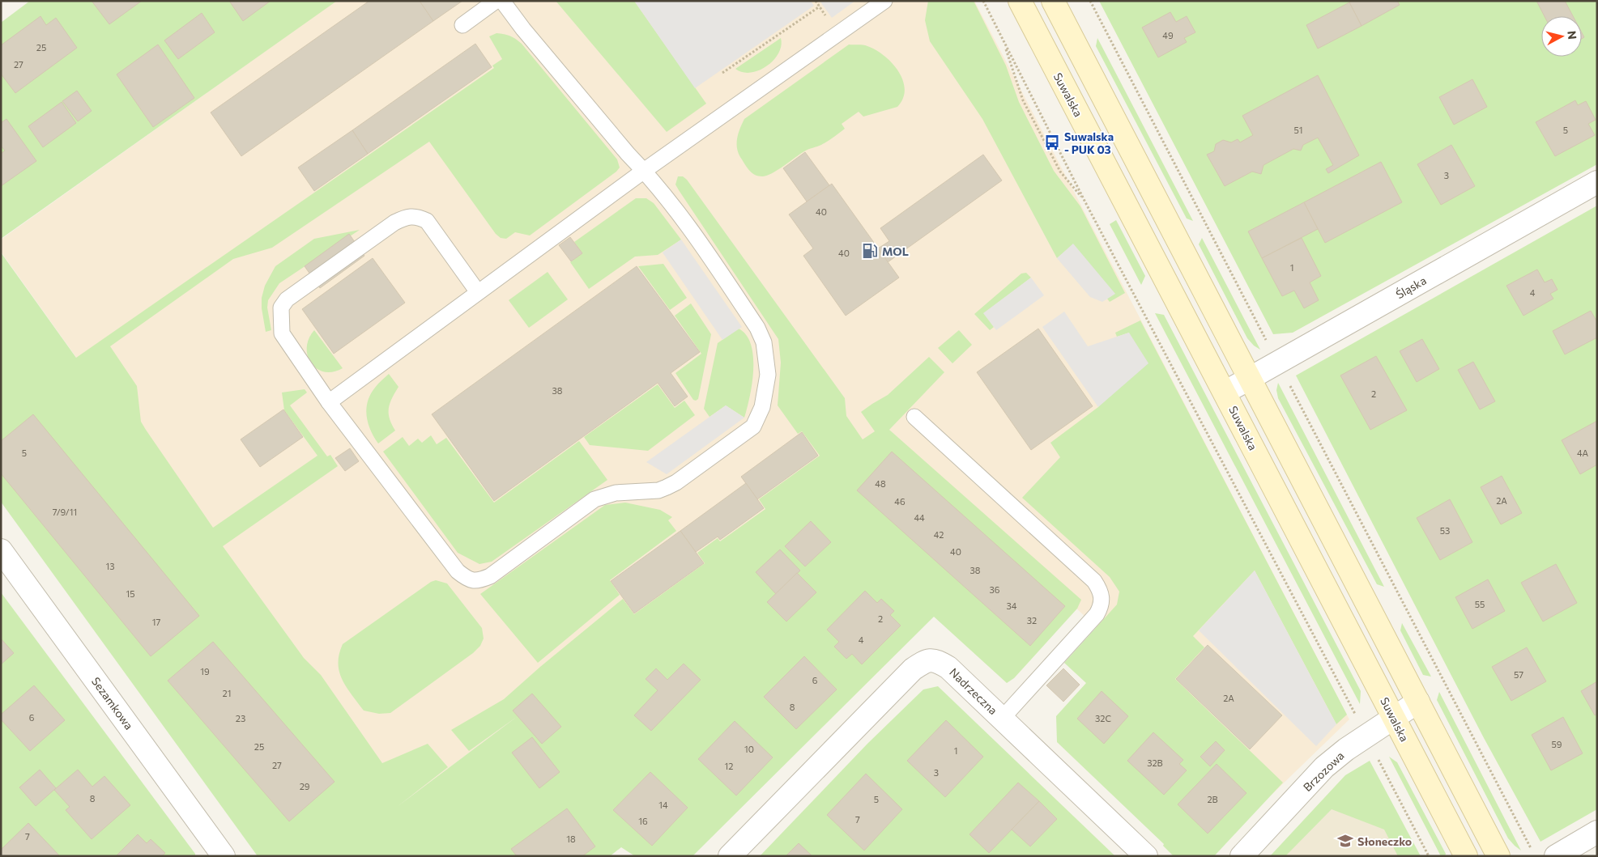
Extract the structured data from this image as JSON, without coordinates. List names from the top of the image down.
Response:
{
  "streets": {
    "street": [
      "Suwalska",
      "Śląska",
      "Nadrzeczna",
      "Sezamkowa",
      "Brzozowa"
    ]
  },
  "crossings": [
    ["Suwalska", "Śląska"],
    ["Suwalska", "Brzozowa"]
  ],
  "places": {
    "bus stop": ["Suwalska - PUK 03"],
    "fuel station": ["MOL"],
    "school or university": ["Słoneczko"]
  },
  "house_numbers": [
    "49",
    "25",
    "27",
    "51",
    "5",
    "3",
    "40",
    "40",
    "1",
    "4",
    "38",
    "2",
    "5",
    "4A",
    "48",
    "2A",
    "46",
    "7/9/11",
    "44",
    "53",
    "42",
    "40",
    "13",
    "38",
    "36",
    "15",
    "55",
    "34",
    "2",
    "32",
    "17",
    "4",
    "19",
    "57",
    "6",
    "21",
    "2A",
    "8",
    "6",
    "23",
    "32C",
    "59",
    "25",
    "10",
    "1",
    "32B",
    "27",
    "12",
    "3",
    "29",
    "8",
    "5",
    "2B",
    "14",
    "7",
    "16",
    "7",
    "18"
  ],
  "north": "right"
}
